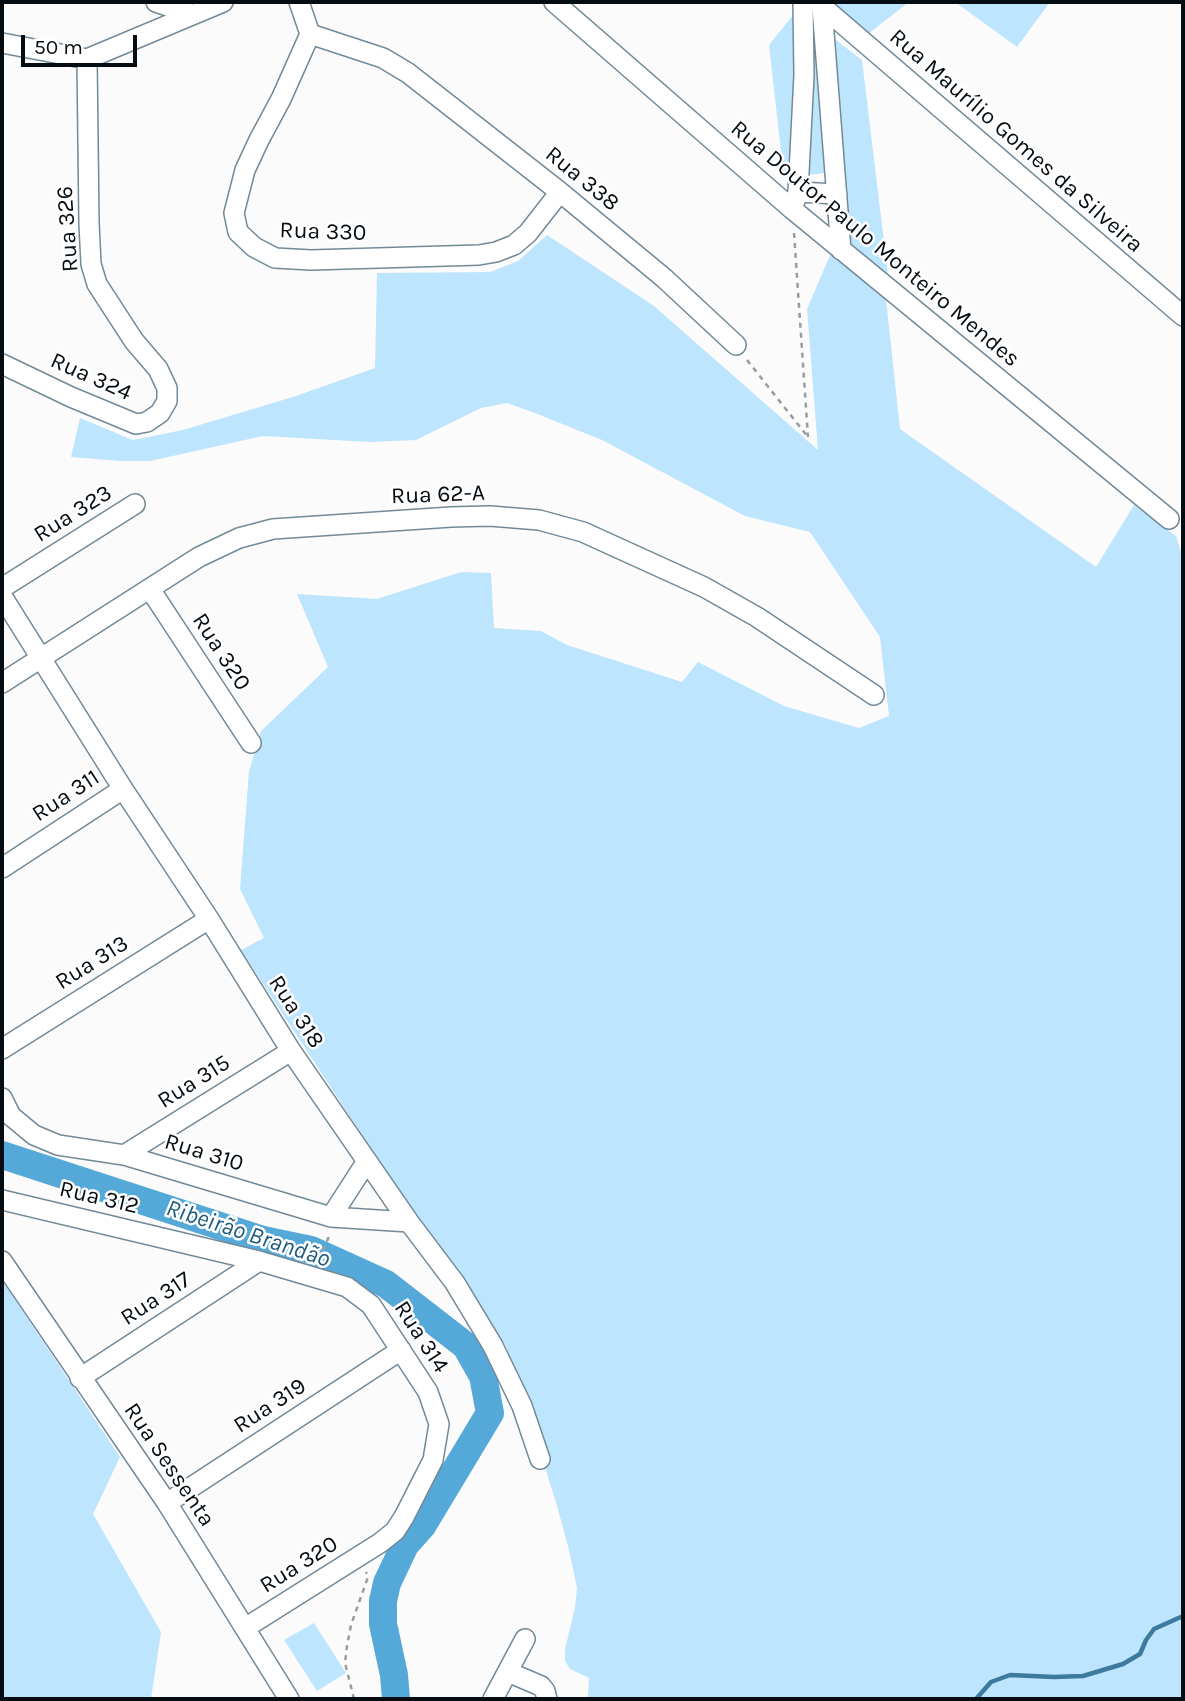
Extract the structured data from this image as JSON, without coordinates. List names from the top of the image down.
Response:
{
  "streets": {
    "street": [
      "Rua Maurílio Gomes da Silveira",
      "Rua 338",
      "Rua 326",
      "Rua 330",
      "Rua Doutor Paulo Monteiro Mendes",
      "Rua 324",
      "Rua 62-A",
      "Rua 323",
      "Rua 320",
      "Rua 311",
      "Rua 313",
      "Rua 318",
      "Rua 315",
      "Rua 310",
      "Rua 312",
      "Rua 317",
      "Rua 314",
      "Rua 319",
      "Rua Sessenta"
    ]
  },
  "crossings": [
    ["Rua 338", "Rua 330"],
    ["Rua 326", "Rua 324"],
    ["Rua 62-A", "Rua 320"],
    ["Rua 62-A", "Rua 318"],
    ["Rua 320", "Rua 314"],
    ["Rua 320", "Rua Sessenta"],
    ["Rua 311", "Rua 318"],
    ["Rua 313", "Rua 318"],
    ["Rua 318", "Rua 315"],
    ["Rua 318", "Rua 310"],
    ["Rua 315", "Rua 310"],
    ["Rua 312", "Rua 317"],
    ["Rua 312", "Rua 314"],
    ["Rua 317", "Rua Sessenta"],
    ["Rua 314", "Rua 319"],
    ["Rua 319", "Rua Sessenta"]
  ],
  "water": ["Ribeirão Brandão"],
  "scale_bar": "50 m"
}
